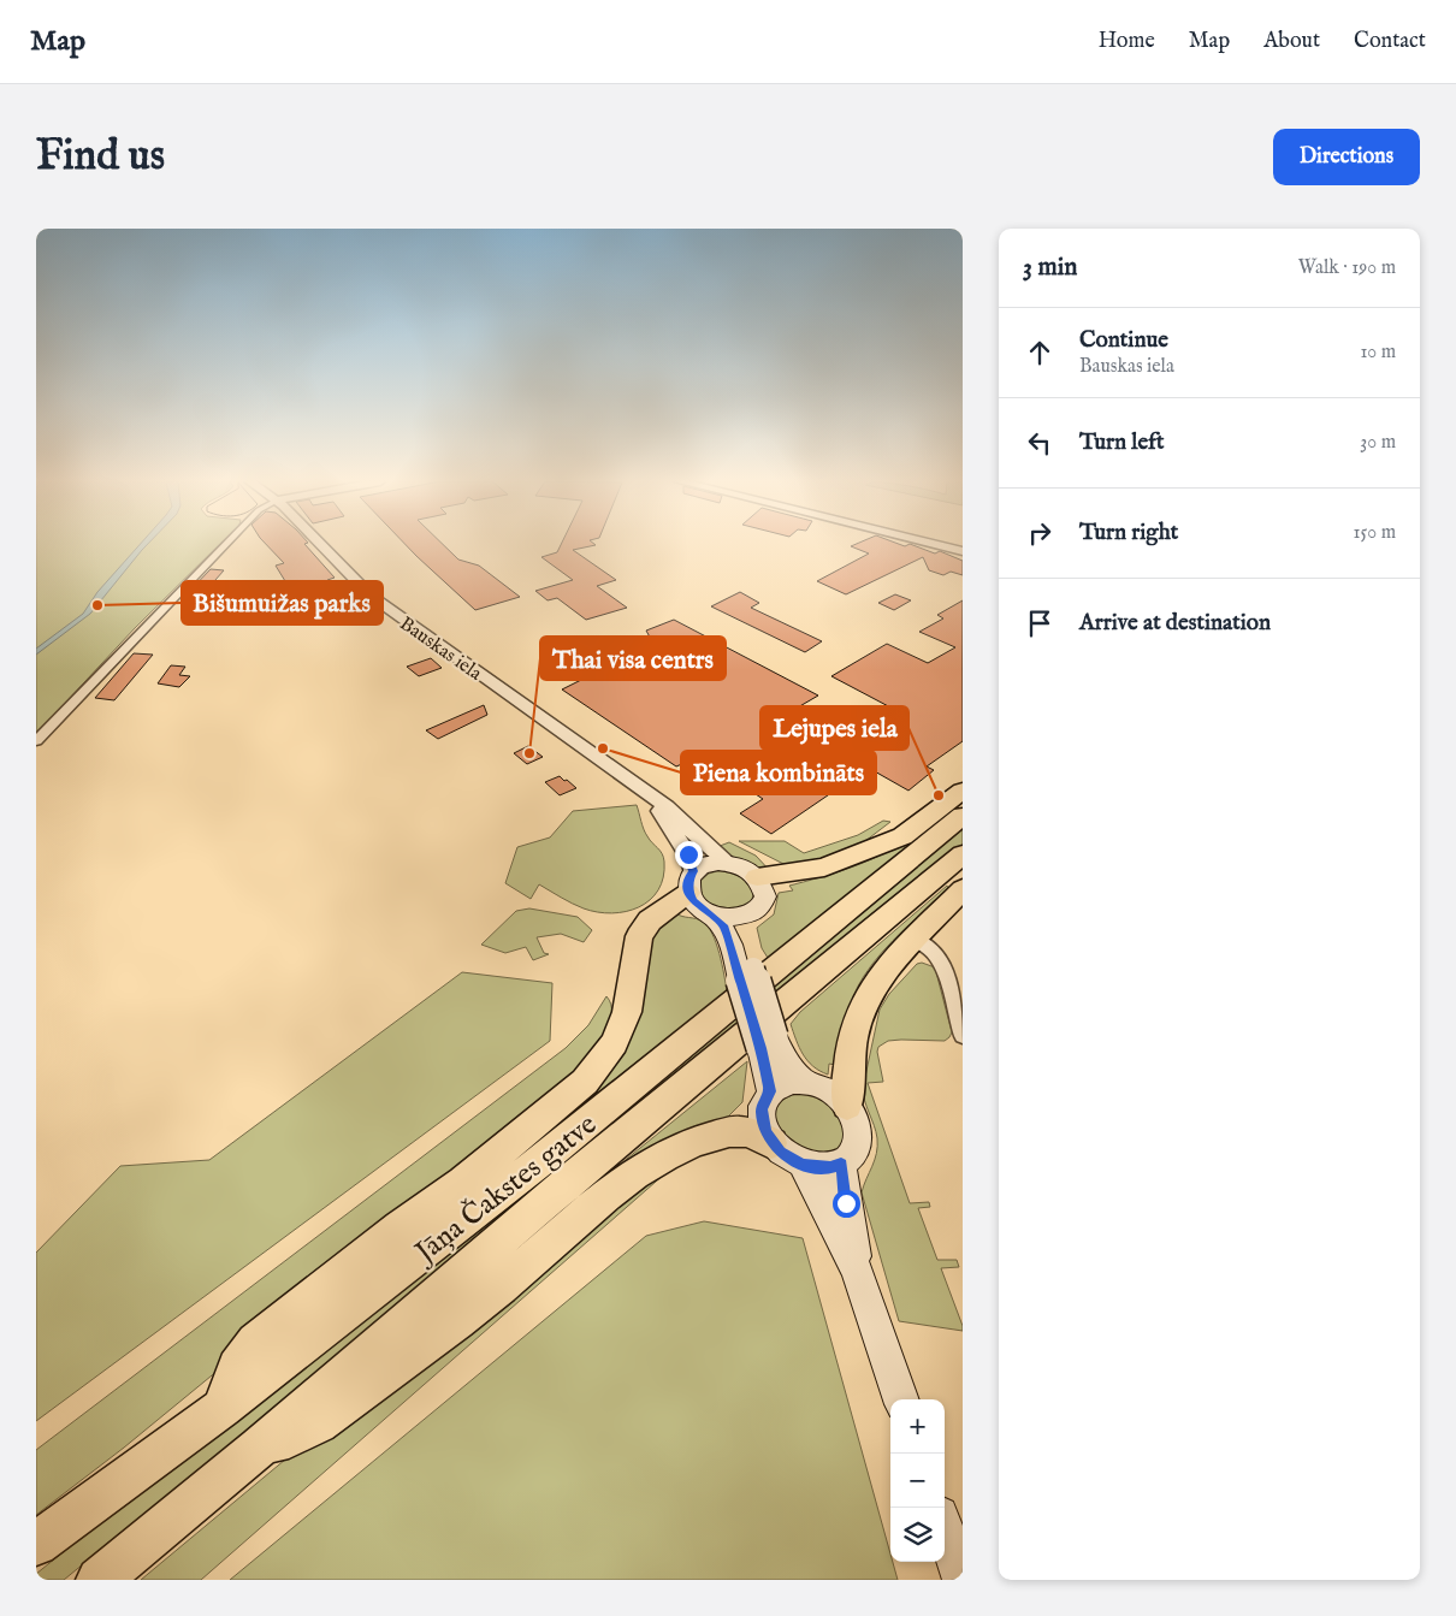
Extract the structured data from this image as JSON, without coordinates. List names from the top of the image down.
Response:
{
  "streets": {
    "highway": ["Jāņa Čakstes gatve"],
    "street": ["Bauskas iela"]
  },
  "places": [
    "Bišumuižas parks",
    "Piena kombināts",
    "Thai visa centrs",
    "Lejupes iela"
  ],
  "page": {
    "header": "Map",
    "nav": [
      "Home",
      "Map",
      "About",
      "Contact"
    ],
    "buttons": "Directions",
    "title": "Find us",
    "heading": ["3 min", "Walk · 190 m"],
    "list": [
      ["Continue", "Bauskas iela", "10 m"],
      ["Turn left", "30 m"],
      ["Turn right", "150 m"],
      "Arrive at destination"
    ],
    "map_buttons": ["+", "−"]
  }
}
